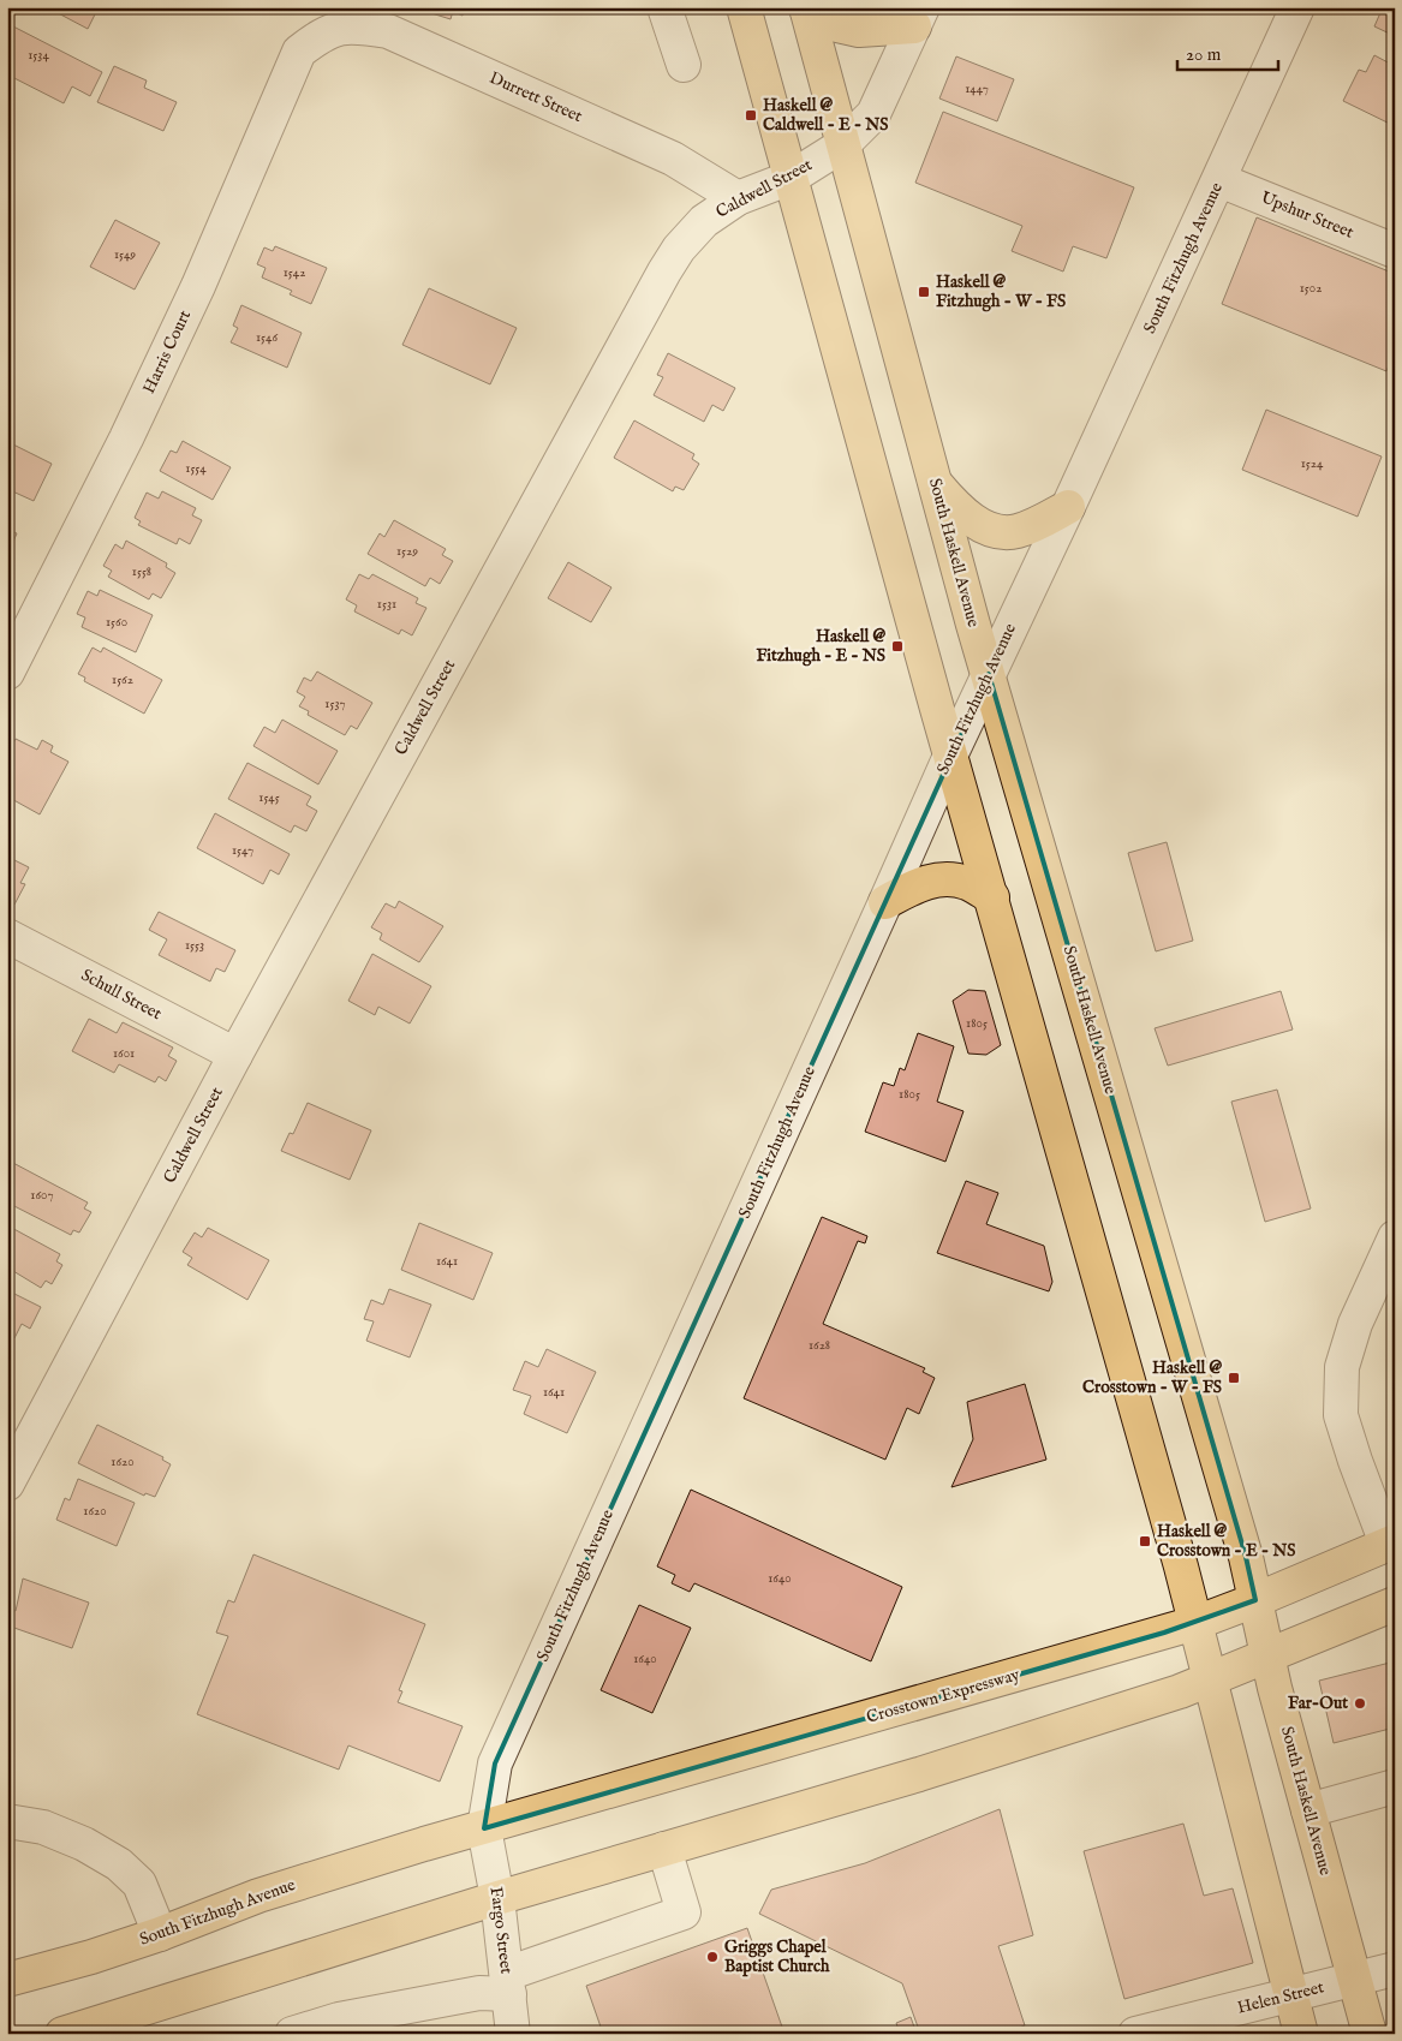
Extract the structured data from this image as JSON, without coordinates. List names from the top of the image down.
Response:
{
  "streets": {
    "main road": ["South Fitzhugh Avenue", "South Haskell Avenue", "Crosstown Expressway"],
    "street": [
      "Durrett Street",
      "Caldwell Street",
      "Upshur Street",
      "Harris Court",
      "Schull Street",
      "Fargo Street",
      "Helen Street"
    ]
  },
  "crossings": [
    ["Durrett Street", "Caldwell Street"],
    ["Durrett Street", "Harris Court"],
    ["Caldwell Street", "South Haskell Avenue"],
    ["Caldwell Street", "Schull Street"],
    ["Upshur Street", "South Fitzhugh Avenue"],
    ["South Fitzhugh Avenue", "South Haskell Avenue"],
    ["South Fitzhugh Avenue", "Crosstown Expressway"],
    ["South Fitzhugh Avenue", "Fargo Street"],
    ["South Haskell Avenue", "Crosstown Expressway"],
    ["South Haskell Avenue", "Helen Street"],
    ["Crosstown Expressway", "Fargo Street"]
  ],
  "places": {
    "transit": [
      "Haskell @ Caldwell - E - NS",
      "Haskell @ Fitzhugh - W - FS",
      "Haskell @ Fitzhugh - E - NS",
      "Haskell @ Crosstown - W - FS",
      "Haskell @ Crosstown - E - NS"
    ],
    "other": ["Far-Out", "Griggs Chapel Baptist Church"]
  },
  "house_numbers": [
    "1534",
    "1447",
    "1549",
    "1542",
    "1502",
    "1546",
    "1524",
    "1554",
    "1529",
    "1558",
    "1531",
    "1560",
    "1562",
    "1537",
    "1545",
    "1547",
    "1553",
    "1805",
    "1601",
    "1805",
    "1607",
    "1641",
    "1628",
    "1641",
    "1620",
    "1620",
    "1640",
    "1640"
  ],
  "scale_bar": "20 m"
}
